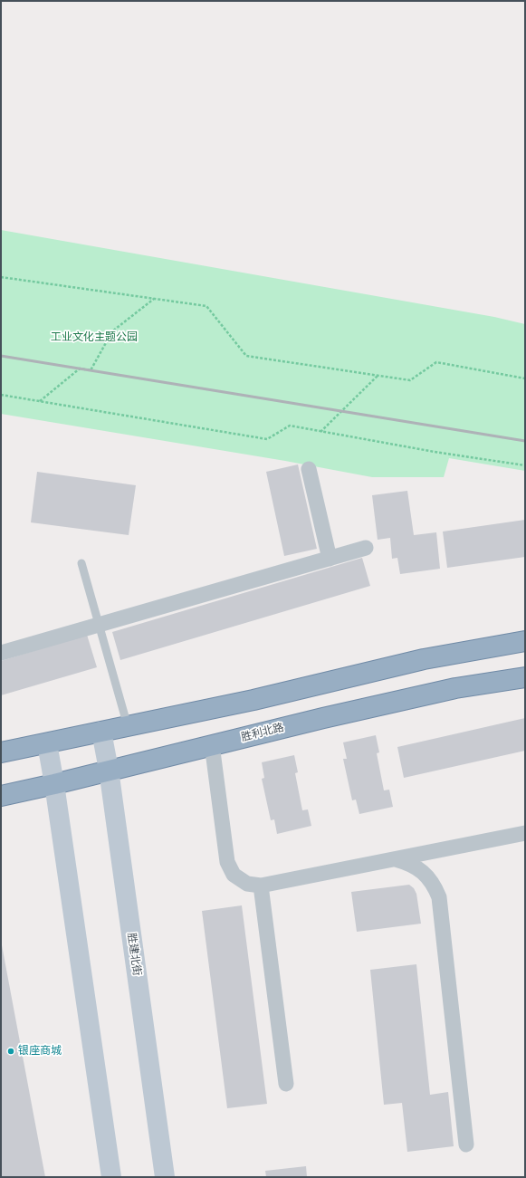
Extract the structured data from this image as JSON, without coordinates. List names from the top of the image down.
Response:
{
  "streets": {
    "highway": ["胜利北路"],
    "main road": ["胜建北街"]
  },
  "crossings": [
    ["胜利北路", "胜建北街"]
  ],
  "parks": ["工业文化主题公园"],
  "places": ["银座商城"]
}
